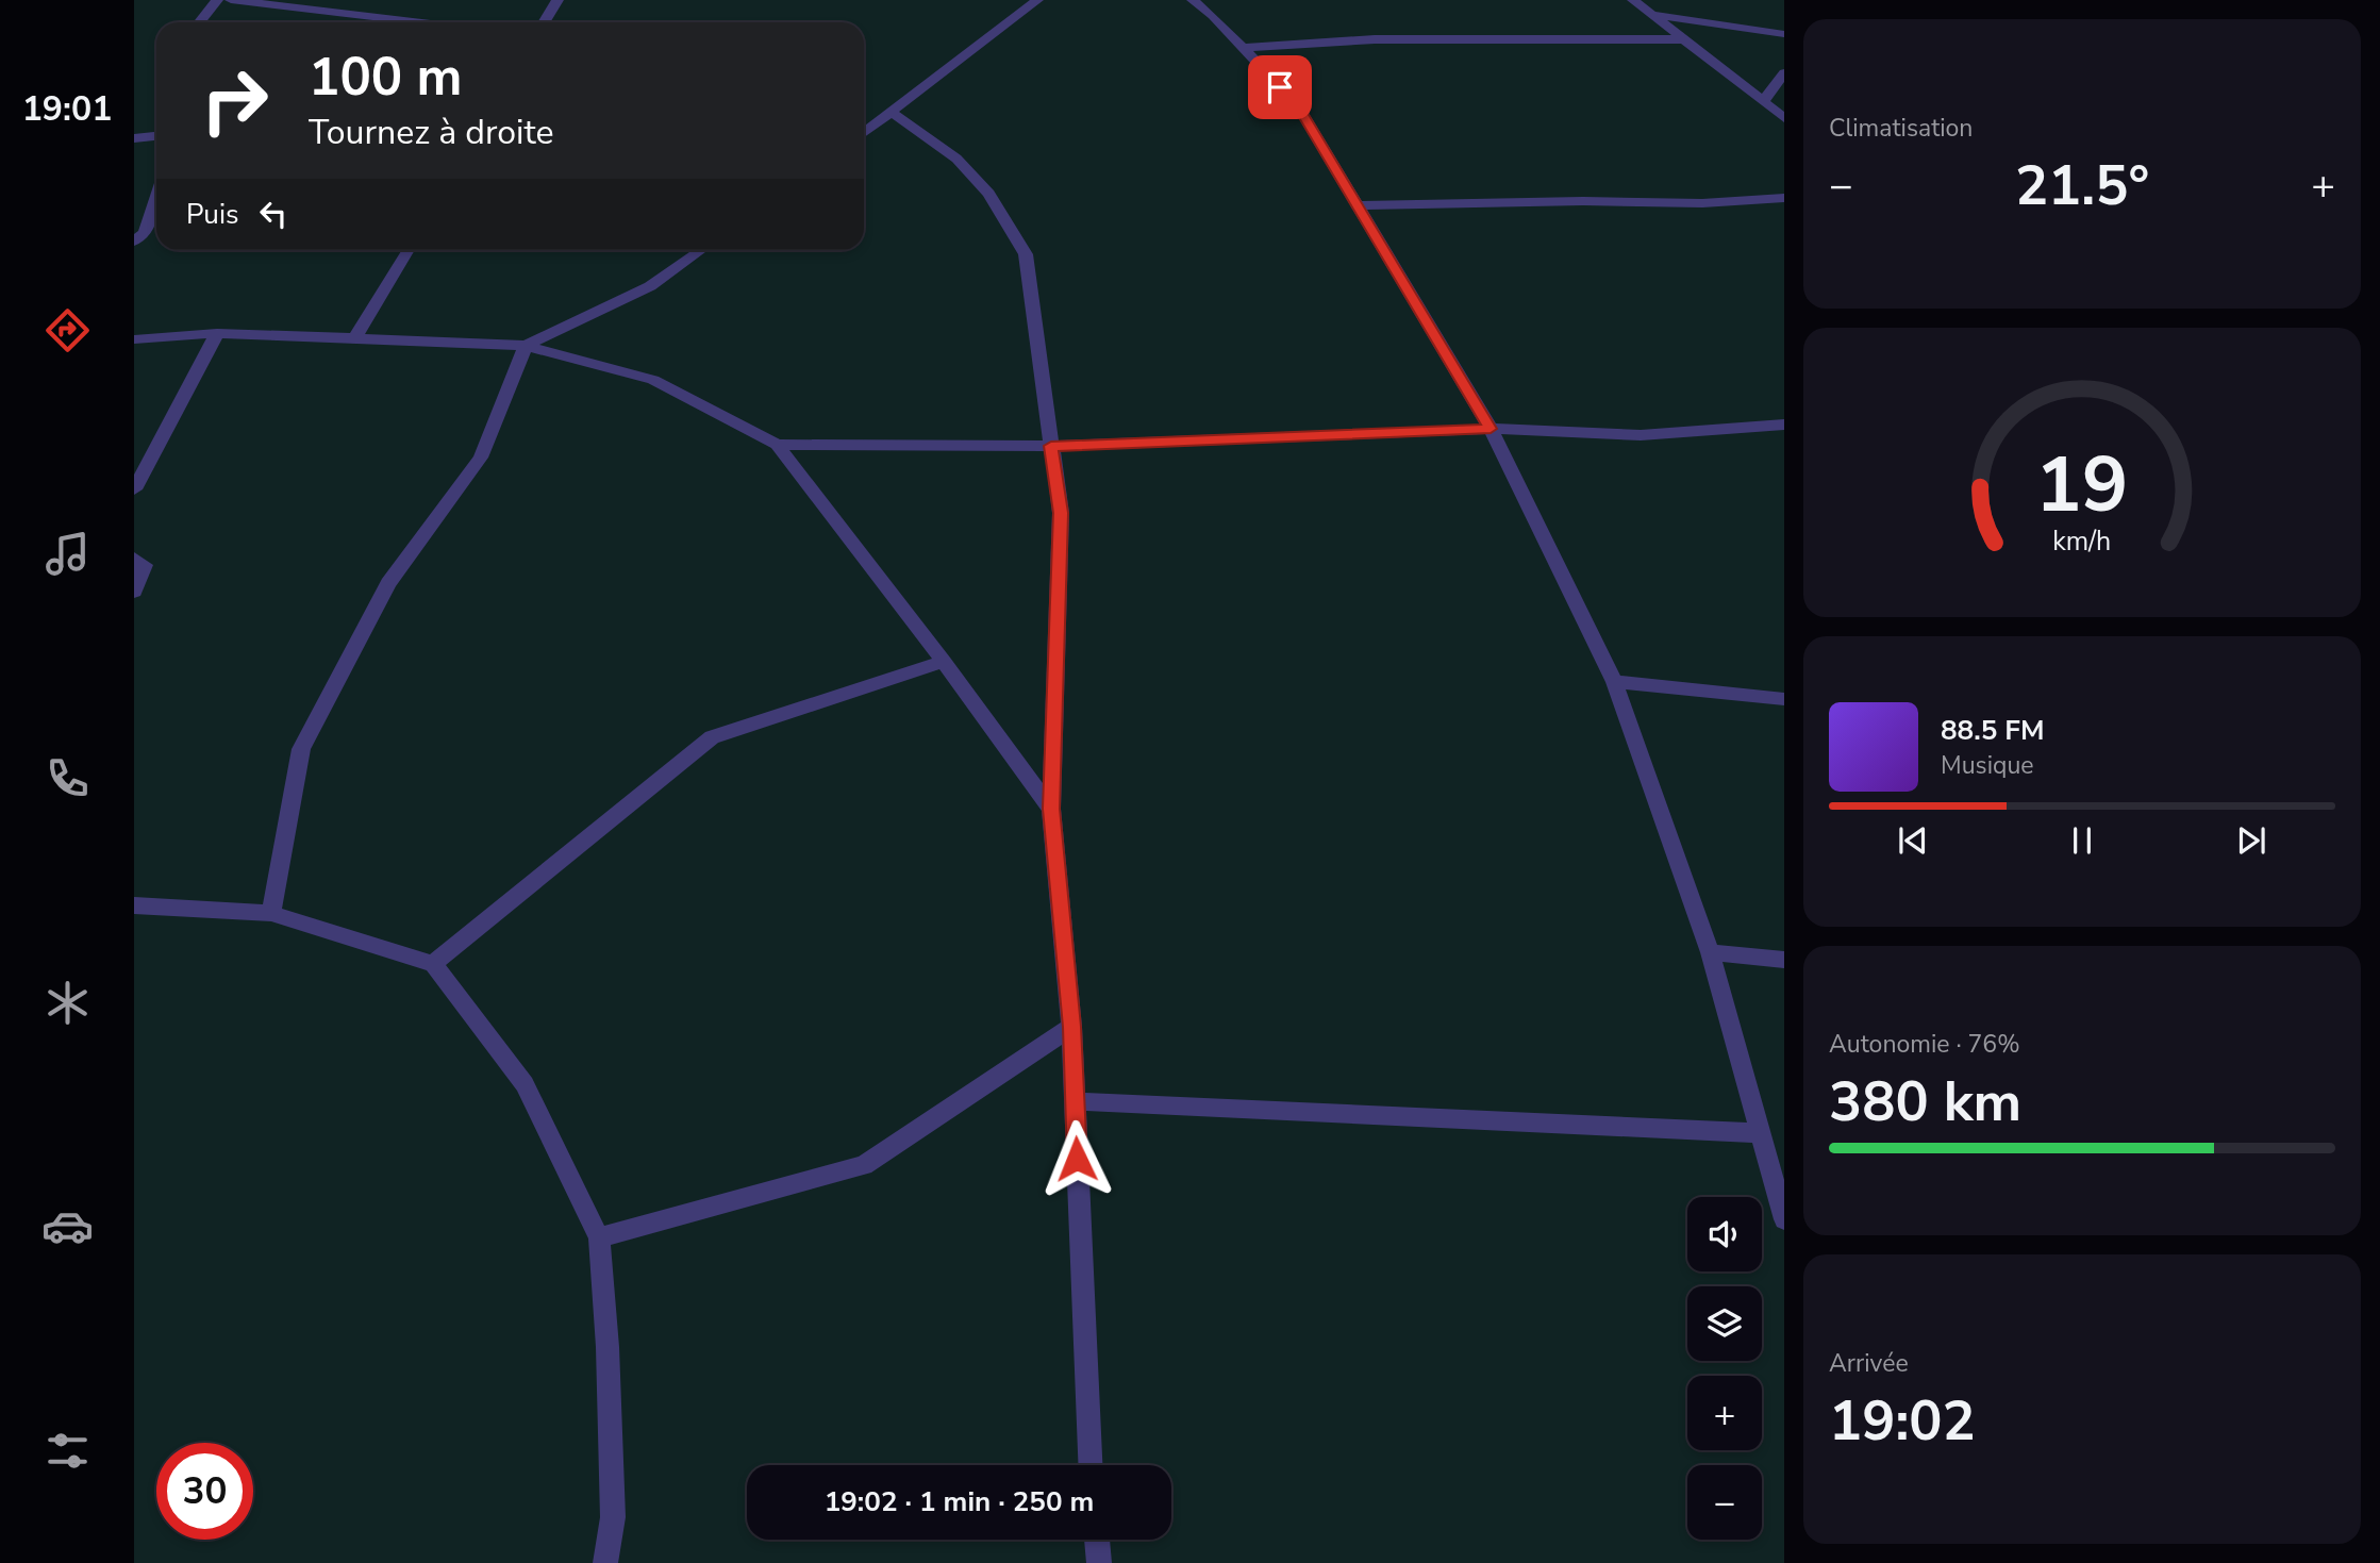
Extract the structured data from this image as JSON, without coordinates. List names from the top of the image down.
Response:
{
  "page": {
    "tabs": "19:01",
    "tile": [
      "Climatisation",
      ["Autonomie · 76%", "380 km"],
      ["Arrivée", "19:02"]
    ],
    "turn": ["100 m", "Tournez à droite"],
    "heat": ["−", "21.5°", "+"],
    "then": "Puis",
    "song": ["88.5 FM", "Musique"],
    "map_buttons": ["+", "−"],
    "limit": "30",
    "trip": "19:02 · 1 min · 250 m",
    "gauge": ["19", "km/h"]
  }
}
